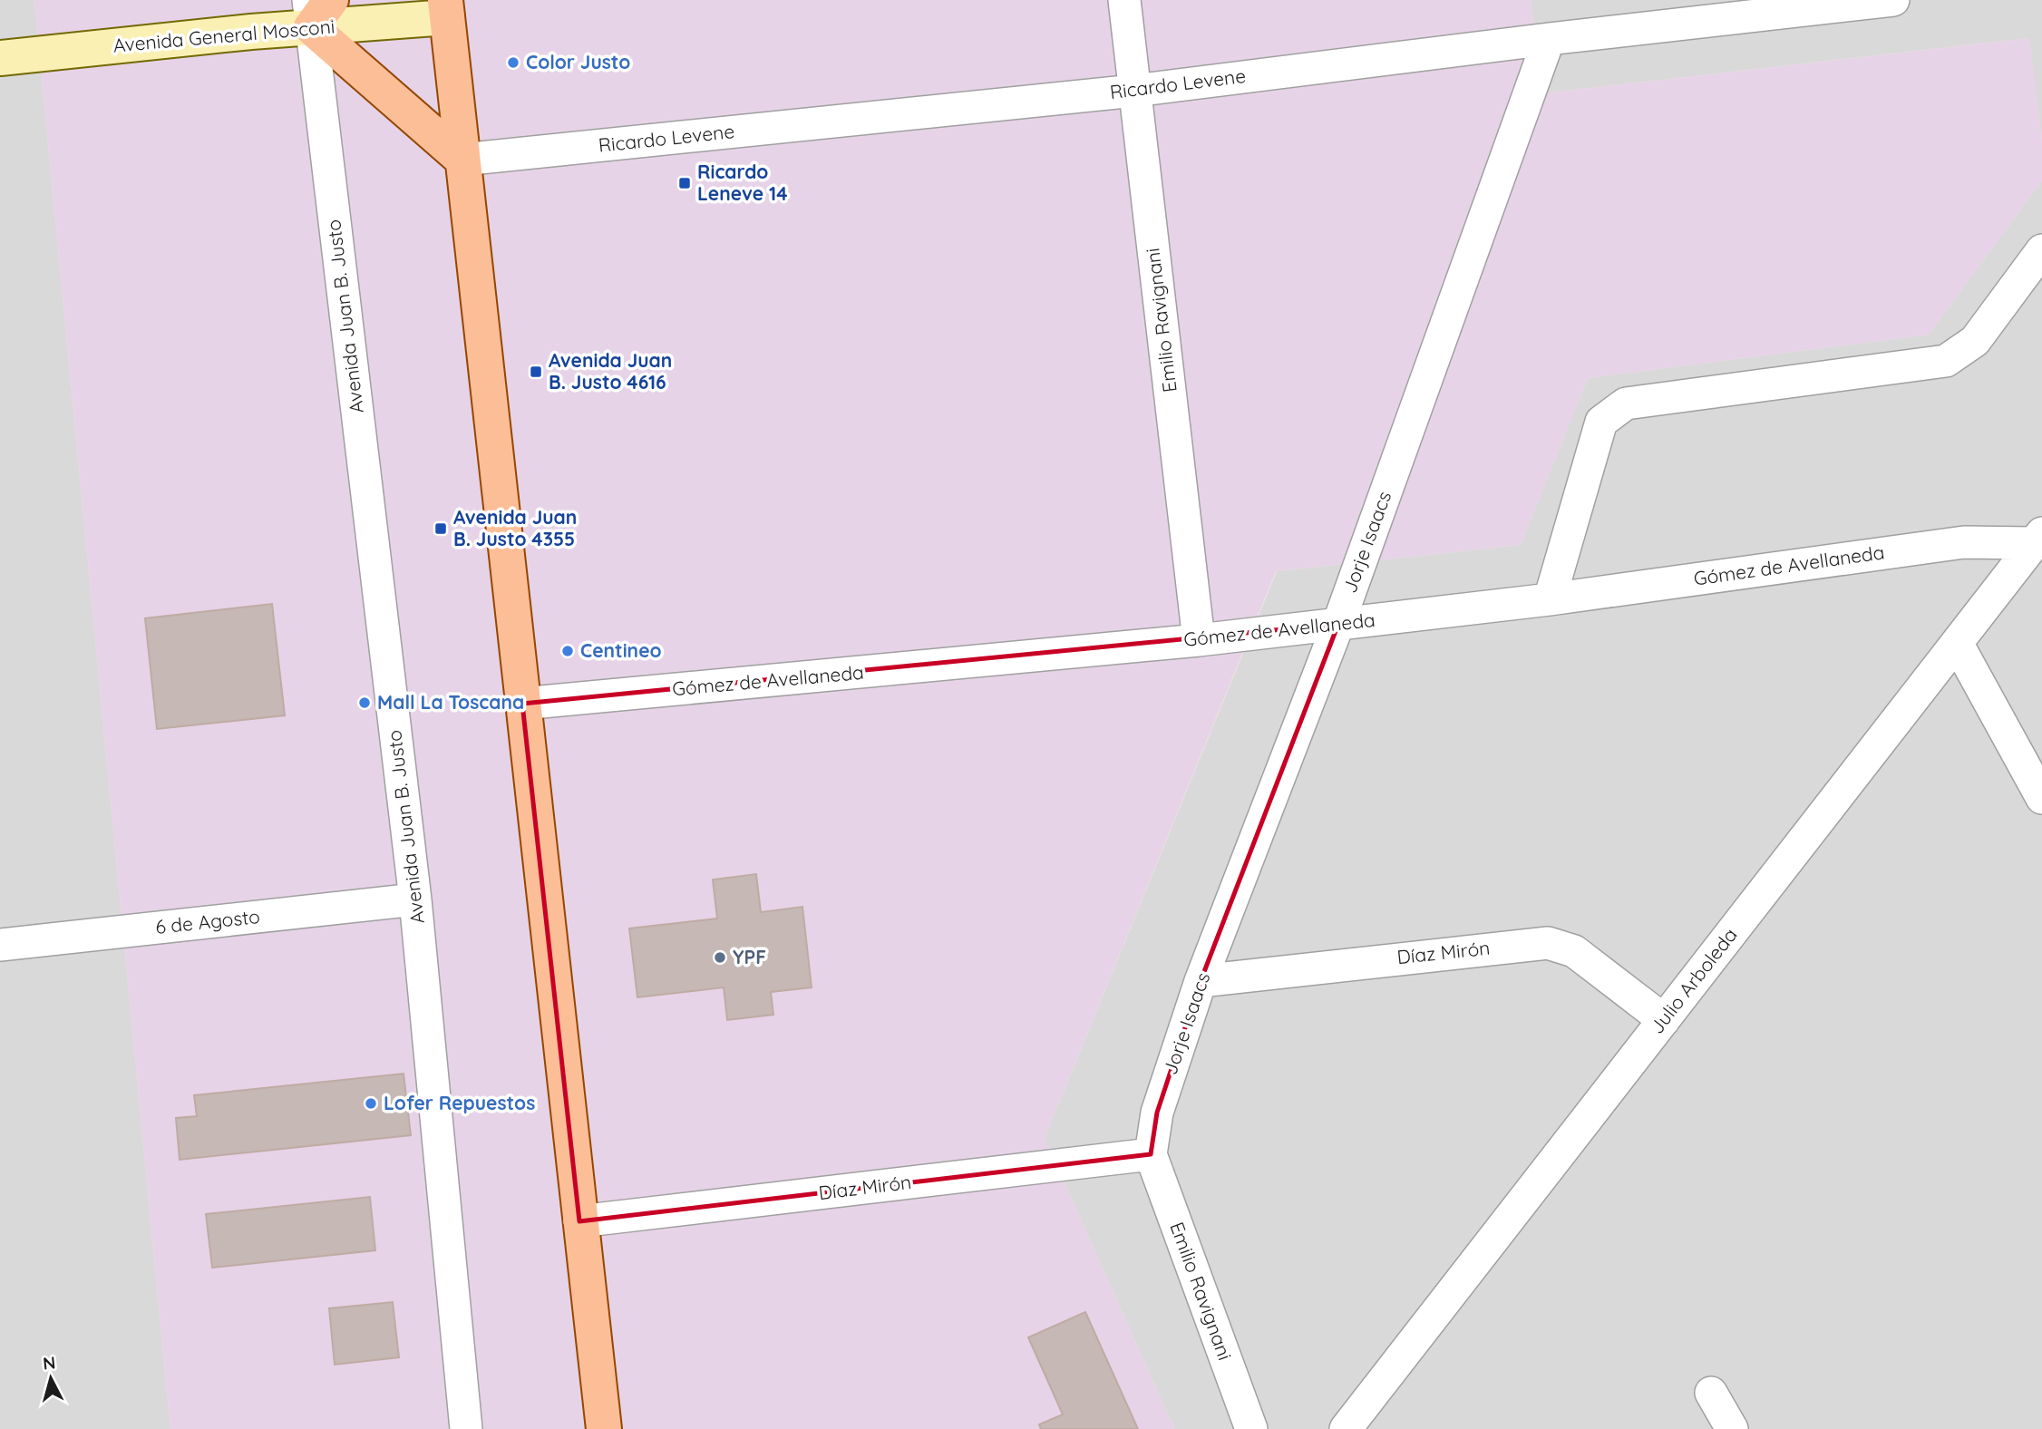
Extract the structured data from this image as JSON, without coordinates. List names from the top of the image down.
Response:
{
  "streets": {
    "main road": ["Avenida General Mosconi"],
    "street": [
      "Ricardo Levene",
      "Avenida Juan B. Justo",
      "Emilio Ravignani",
      "Jorje Isaacs",
      "Gómez de Avellaneda",
      "6 de Agosto",
      "Díaz Mirón",
      "Julio Arboleda"
    ]
  },
  "crossings": [
    ["Avenida General Mosconi", "Avenida Juan B. Justo"],
    ["Ricardo Levene", "Emilio Ravignani"],
    ["Ricardo Levene", "Jorje Isaacs"],
    ["Avenida Juan B. Justo", "6 de Agosto"],
    ["Emilio Ravignani", "Jorje Isaacs"],
    ["Emilio Ravignani", "Gómez de Avellaneda"],
    ["Emilio Ravignani", "Díaz Mirón"],
    ["Jorje Isaacs", "Gómez de Avellaneda"],
    ["Jorje Isaacs", "Díaz Mirón"],
    ["Gómez de Avellaneda", "Julio Arboleda"],
    ["Díaz Mirón", "Julio Arboleda"]
  ],
  "places": {
    "other": [
      "Color Justo",
      "Centineo",
      "Mall La Toscana",
      "YPF",
      "Lofer Repuestos"
    ],
    "transit": ["Ricardo Leneve 14", "Avenida Juan B. Justo 4616", "Avenida Juan B. Justo 4355"]
  },
  "north": "top"
}
